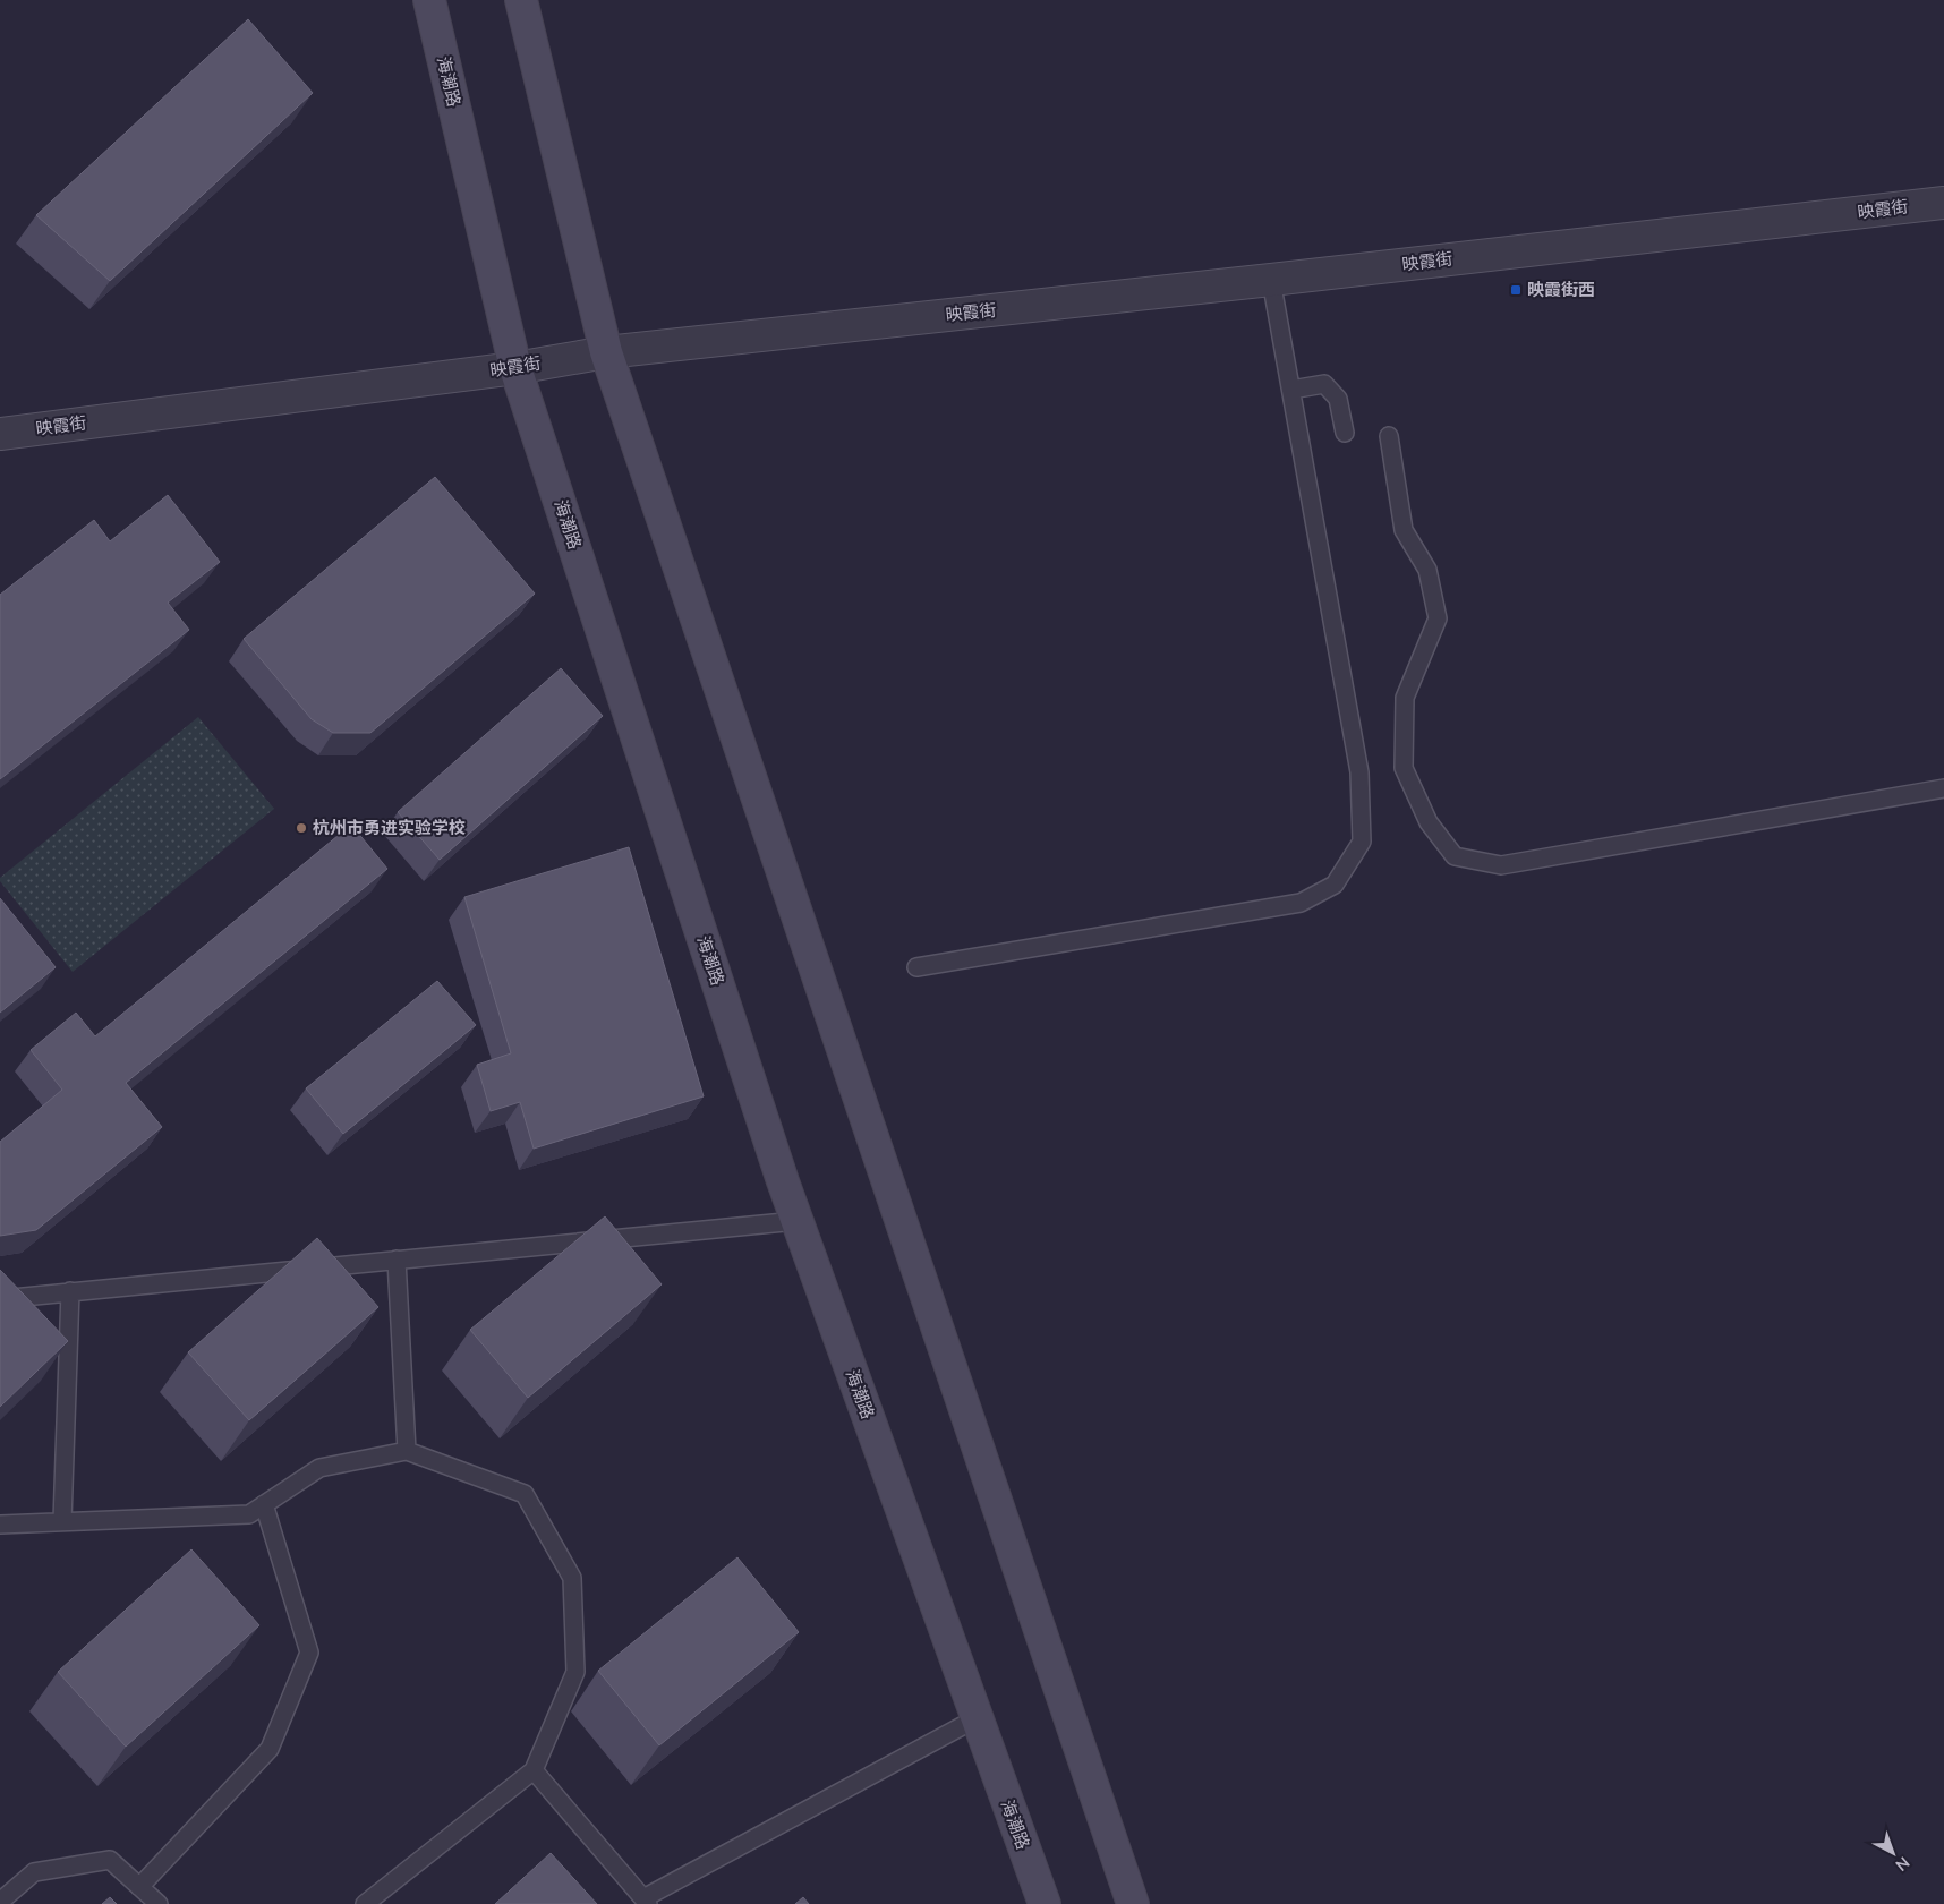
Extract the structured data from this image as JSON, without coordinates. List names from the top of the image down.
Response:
{
  "streets": {
    "main road": ["海潮路"],
    "street": ["映霞街"]
  },
  "crossings": [
    ["海潮路", "映霞街"]
  ],
  "places": {
    "transit": ["映霞街西"],
    "other": ["杭州市勇进实验学校"]
  },
  "north": "bottom right"
}
